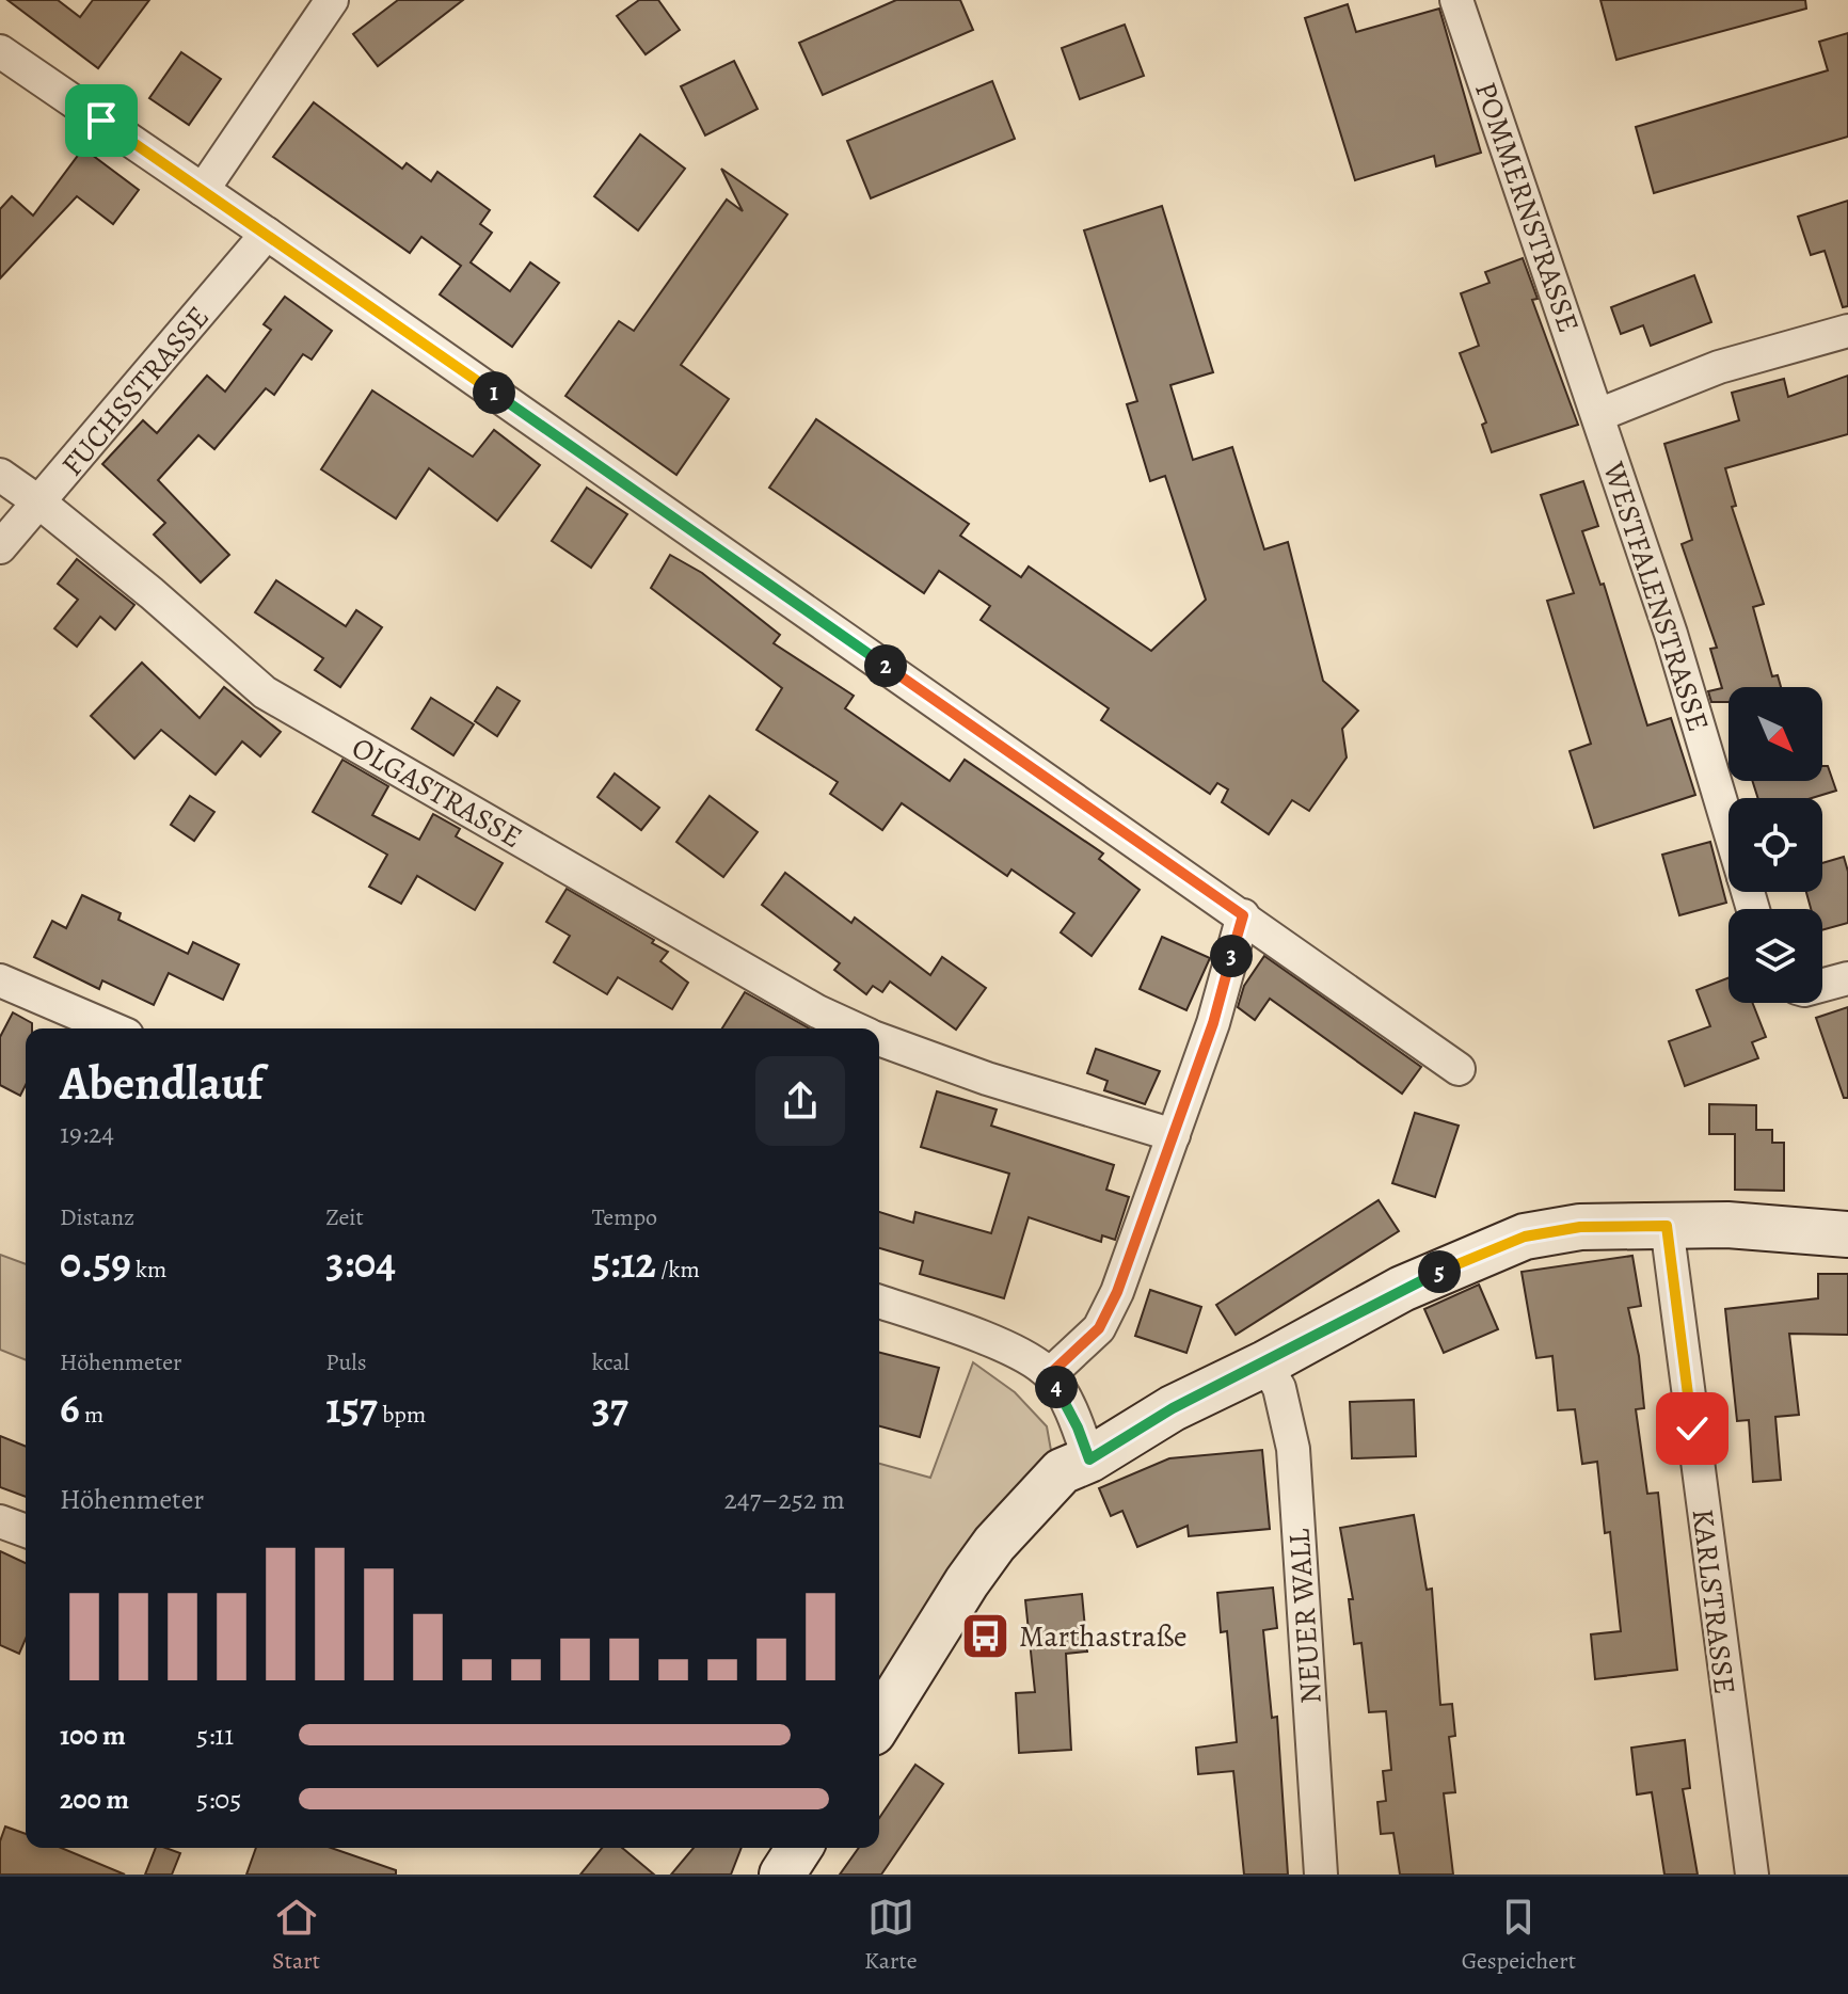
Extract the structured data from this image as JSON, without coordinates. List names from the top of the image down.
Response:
{
  "streets": {
    "street": [
      "POMMERNSTRASSE",
      "FUCHSSTRASSE",
      "WESTFALENSTRASSE",
      "OLGASTRASSE",
      "KARLSTRASSE",
      "NEUER WALL"
    ]
  },
  "crossings": [
    ["POMMERNSTRASSE", "WESTFALENSTRASSE"],
    ["FUCHSSTRASSE", "OLGASTRASSE"]
  ],
  "places": {
    "bus stop": ["Marthastraße"]
  },
  "north": "bottom right",
  "page": {
    "pins": [
      "1",
      "2",
      "3",
      "5",
      "4"
    ],
    "heading": ["Abendlauf", "19:24"],
    "stats": [
      ["Distanz", "0.59 km"],
      ["Zeit", "3:04"],
      ["Tempo", "5:12 /km"],
      ["Höhenmeter", "6 m"],
      ["Puls", "157 bpm"],
      ["kcal", "37"]
    ],
    "chart": ["Höhenmeter", "247–252 m"],
    "list": [
      {
        "name": "100 m",
        "note": "5:11"
      },
      {
        "name": "200 m",
        "note": "5:05"
      }
    ],
    "tabs": ["Start", "Karte", "Gespeichert"]
  }
}
